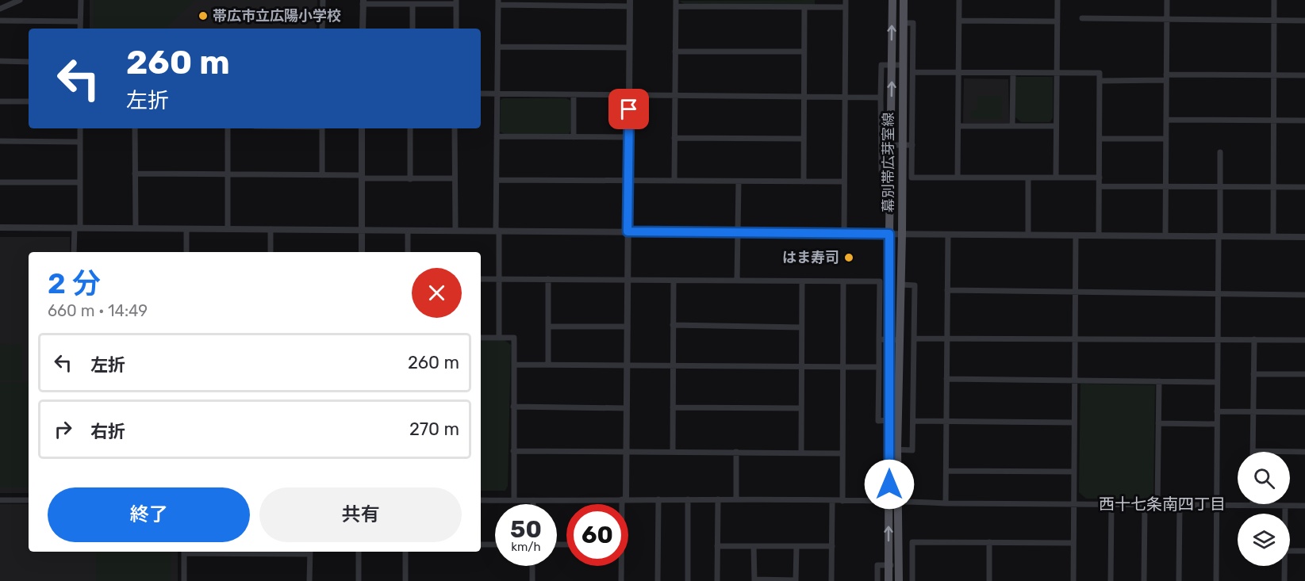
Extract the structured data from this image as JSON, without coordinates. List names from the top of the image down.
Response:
{
  "streets": {
    "main road": ["幕別帯広芽室線"]
  },
  "districts": ["西十七条南四丁目"],
  "places": ["帯広市立広陽小学校", "はま寿司"],
  "page": {
    "turn": ["260 m", "左折"],
    "heading": ["2 分", "660 m · 14:49"],
    "list": [
      {
        "name": "左折",
        "value": "260 m"
      },
      {
        "name": "右折",
        "value": "270 m"
      }
    ],
    "buttons": ["終了", "共有"],
    "speed": "50 km/h",
    "limit": "60"
  }
}
